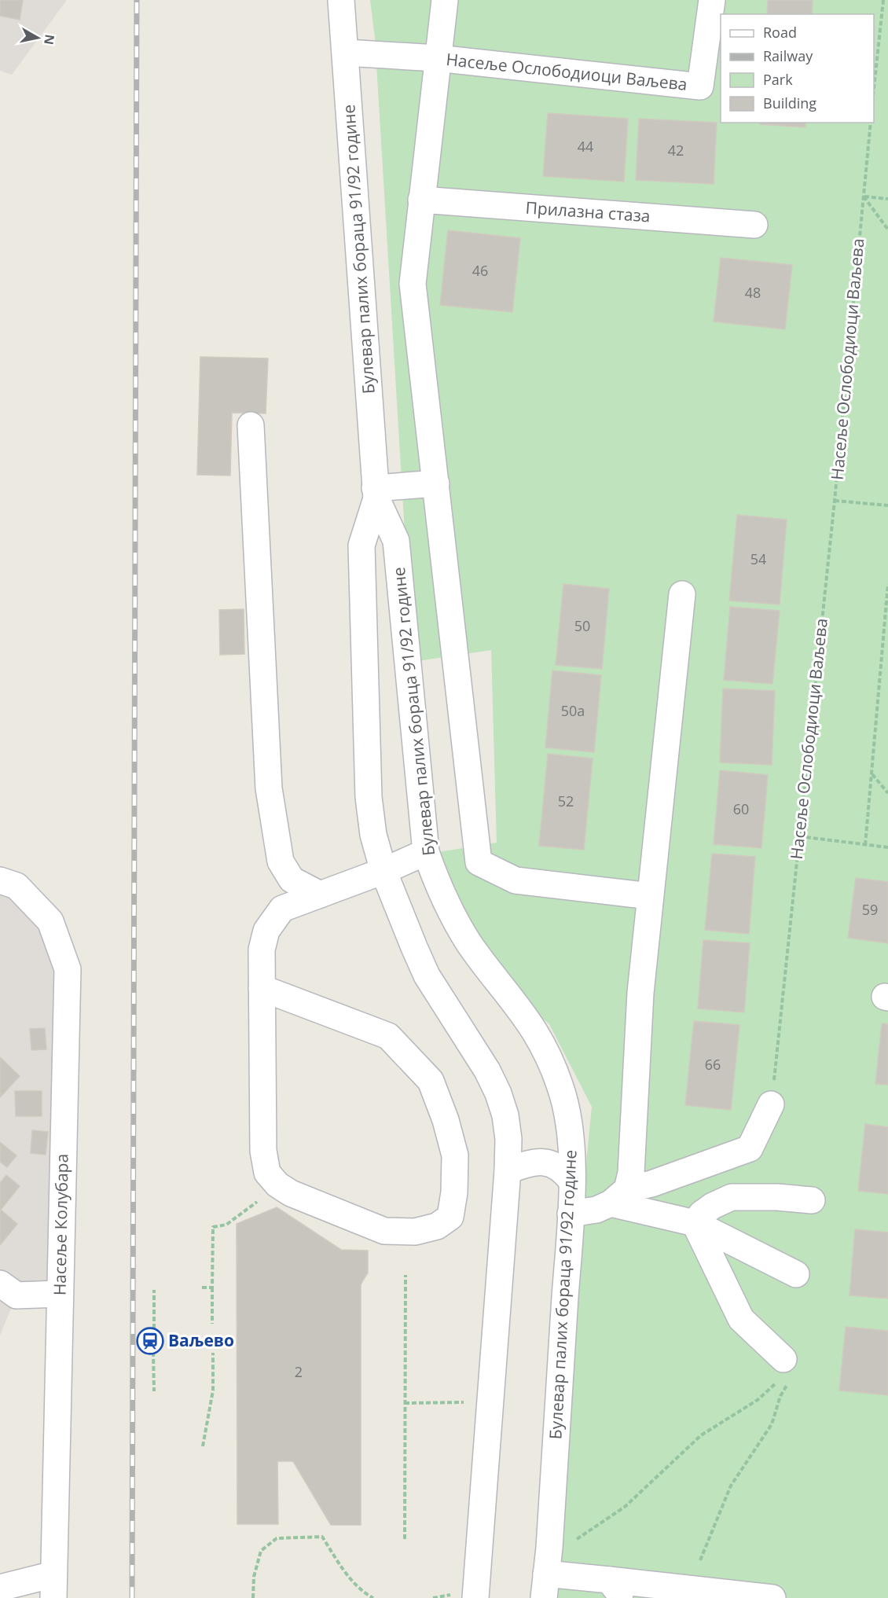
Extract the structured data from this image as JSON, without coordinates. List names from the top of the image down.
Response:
{
  "streets": {
    "street": [
      "Насеље Ослободиоци Ваљева",
      "Прилазна стаза",
      "Булевар палих бораца 91/92 године",
      "Насеље Колубара"
    ]
  },
  "crossings": [
    ["Насеље Ослободиоци Ваљева", "Булевар палих бораца 91/92 године"]
  ],
  "places": {
    "station": ["Ваљево"]
  },
  "house_numbers": [
    "44",
    "42",
    "46",
    "48",
    "54",
    "50",
    "50a",
    "52",
    "60",
    "59",
    "66",
    "2"
  ],
  "legend": [
    "Road",
    "Railway",
    "Park",
    "Building"
  ],
  "north": "right"
}
